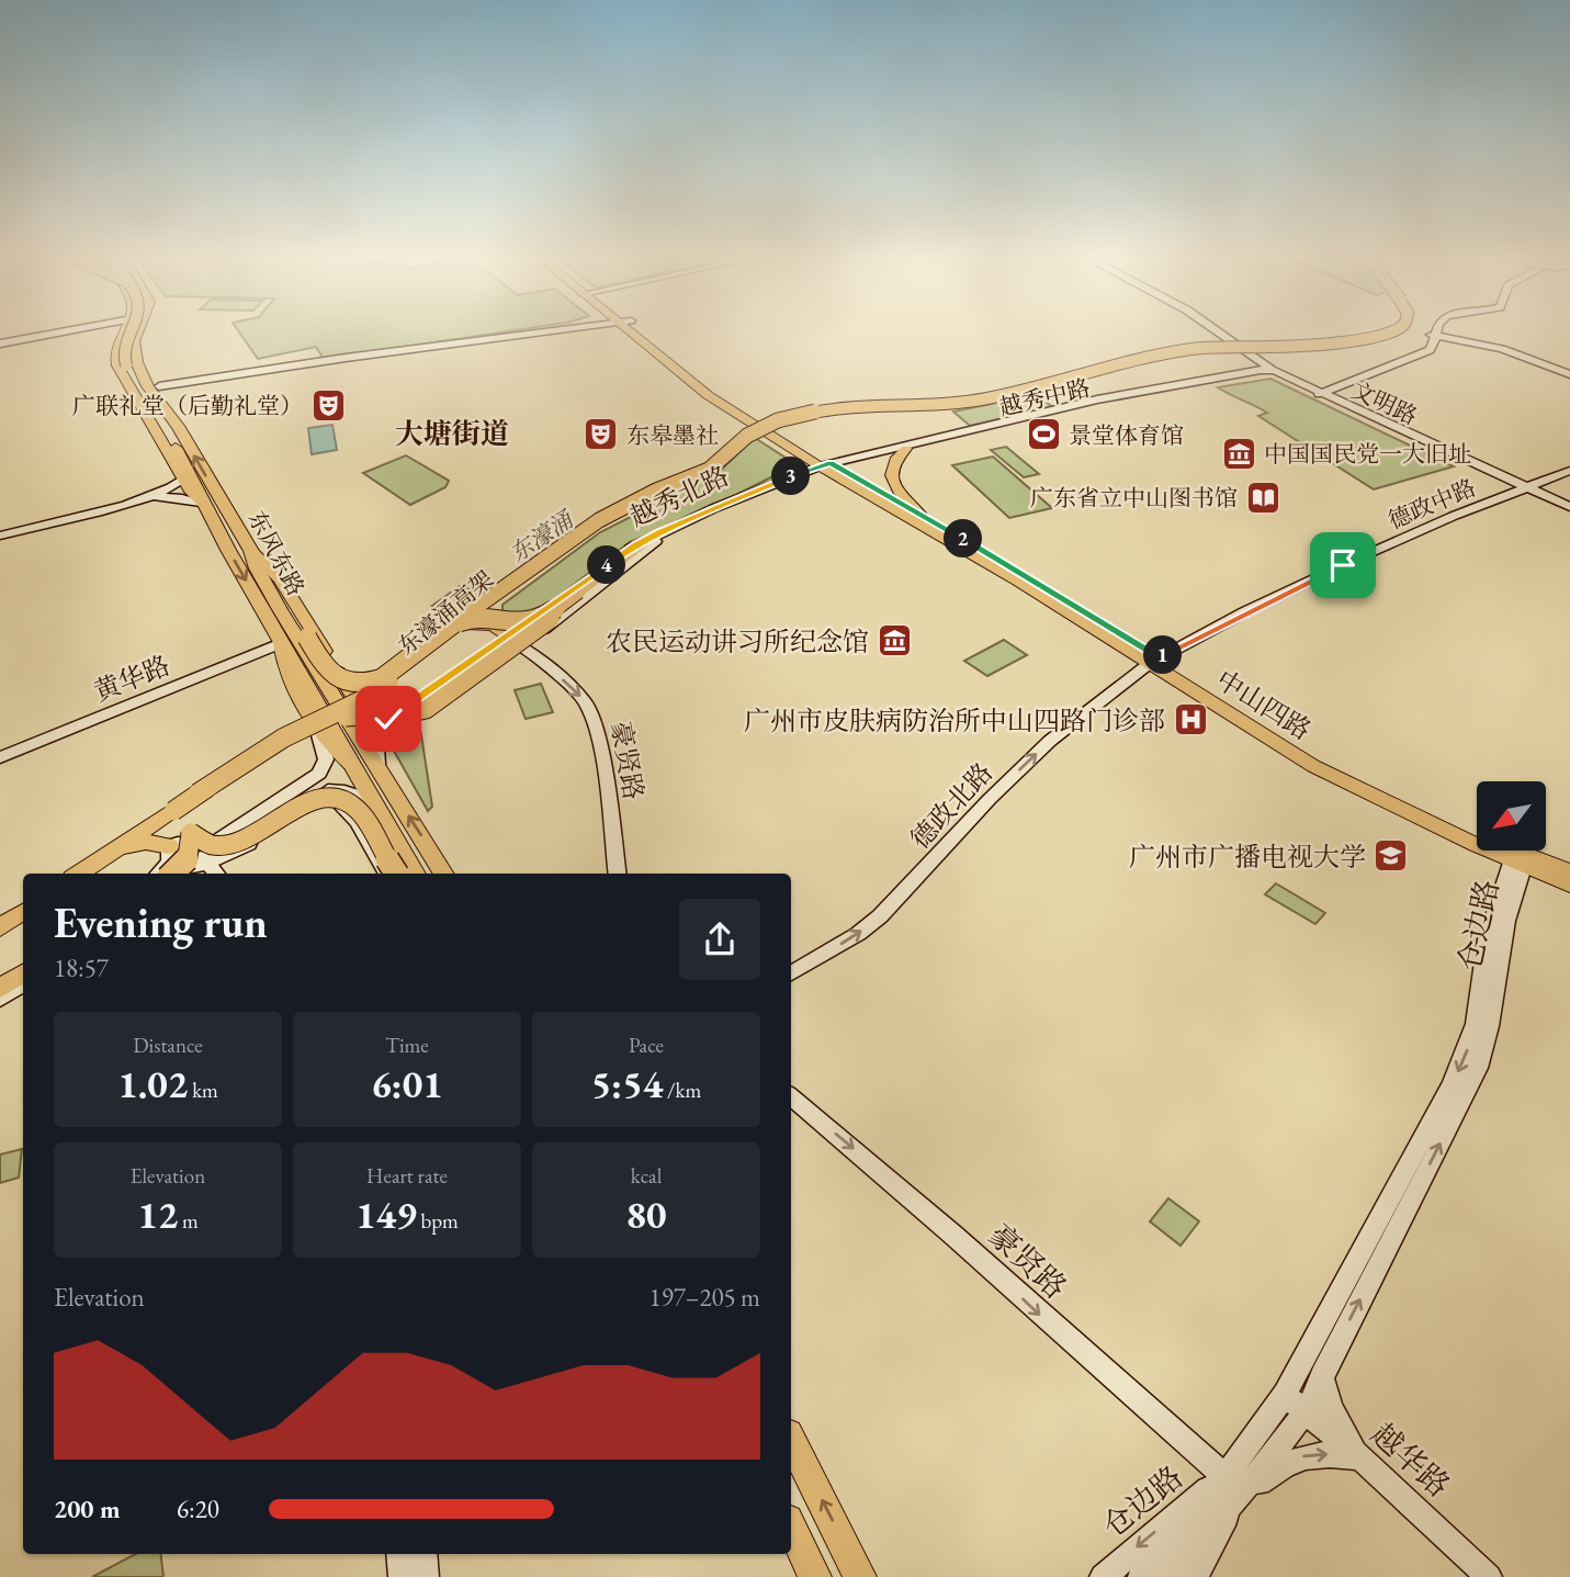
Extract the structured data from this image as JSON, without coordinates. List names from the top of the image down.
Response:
{
  "streets": {
    "highway": ["东风东路", "东濠涌高架"],
    "main road": [
      "越秀中路",
      "文明路",
      "越秀北路",
      "德政中路",
      "黄华路",
      "中山四路",
      "豪贤路",
      "德政北路",
      "仓边路",
      "越华路"
    ]
  },
  "crossings": [
    ["越秀中路", "文明路"],
    ["越秀中路", "越秀北路"],
    ["越秀中路", "中山四路"],
    ["文明路", "德政中路"],
    ["越秀北路", "中山四路"],
    ["越秀北路", "豪贤路"],
    ["德政中路", "中山四路"],
    ["德政中路", "德政北路"],
    ["东风东路", "黄华路"],
    ["中山四路", "德政北路"],
    ["中山四路", "仓边路"],
    ["豪贤路", "仓边路"],
    ["仓边路", "越华路"]
  ],
  "one_way": ["豪贤路", "德政北路"],
  "districts": ["大塘街道"],
  "water": ["东濠涌"],
  "places": {
    "theatre": ["广联礼堂（后勤礼堂）", "东皋墨社"],
    "sports": ["景堂体育馆"],
    "museum": ["中国国民党一大旧址", "农民运动讲习所纪念馆"],
    "library": ["广东省立中山图书馆"],
    "hospital": ["广州市皮肤病防治所中山四路门诊部"],
    "school or university": ["广州市广播电视大学"]
  },
  "north": "bottom left",
  "page": {
    "pins": [
      "3",
      "2",
      "4",
      "1"
    ],
    "heading": ["Evening run", "18:57"],
    "stats": [
      ["Distance", "1.02 km"],
      ["Time", "6:01"],
      ["Pace", "5:54 /km"],
      ["Elevation", "12 m"],
      ["Heart rate", "149 bpm"],
      ["kcal", "80"]
    ],
    "chart": ["Elevation", "197–205 m"],
    "list": [
      {
        "name": "200 m",
        "note": "6:20"
      }
    ]
  }
}
